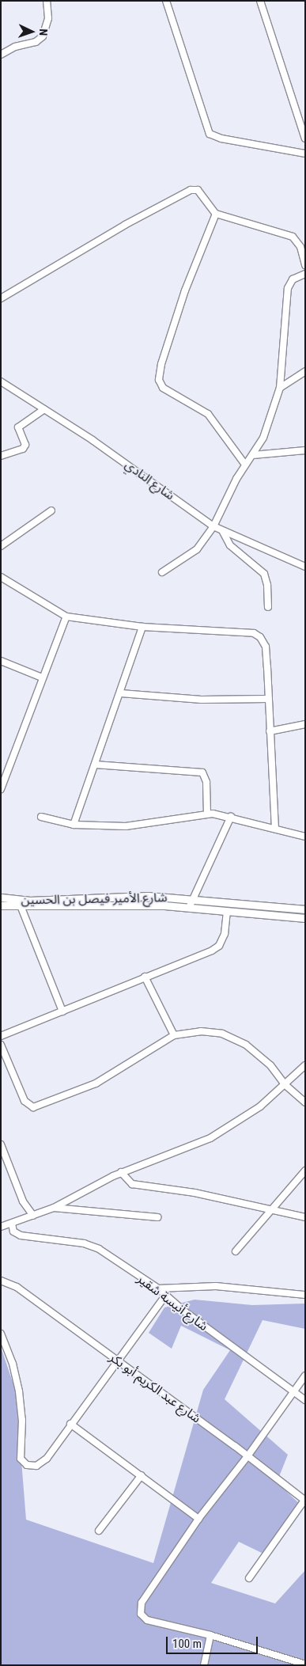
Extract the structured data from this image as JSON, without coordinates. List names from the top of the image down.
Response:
{
  "streets": {
    "street": [
      "شارع النادي",
      "شارع الأمير فيصل بن الحسين",
      "شارع أنيسة شقير",
      "شارع عبد الكريم أبو بكر"
    ]
  },
  "scale_bar": "100 m",
  "north": "right"
}
